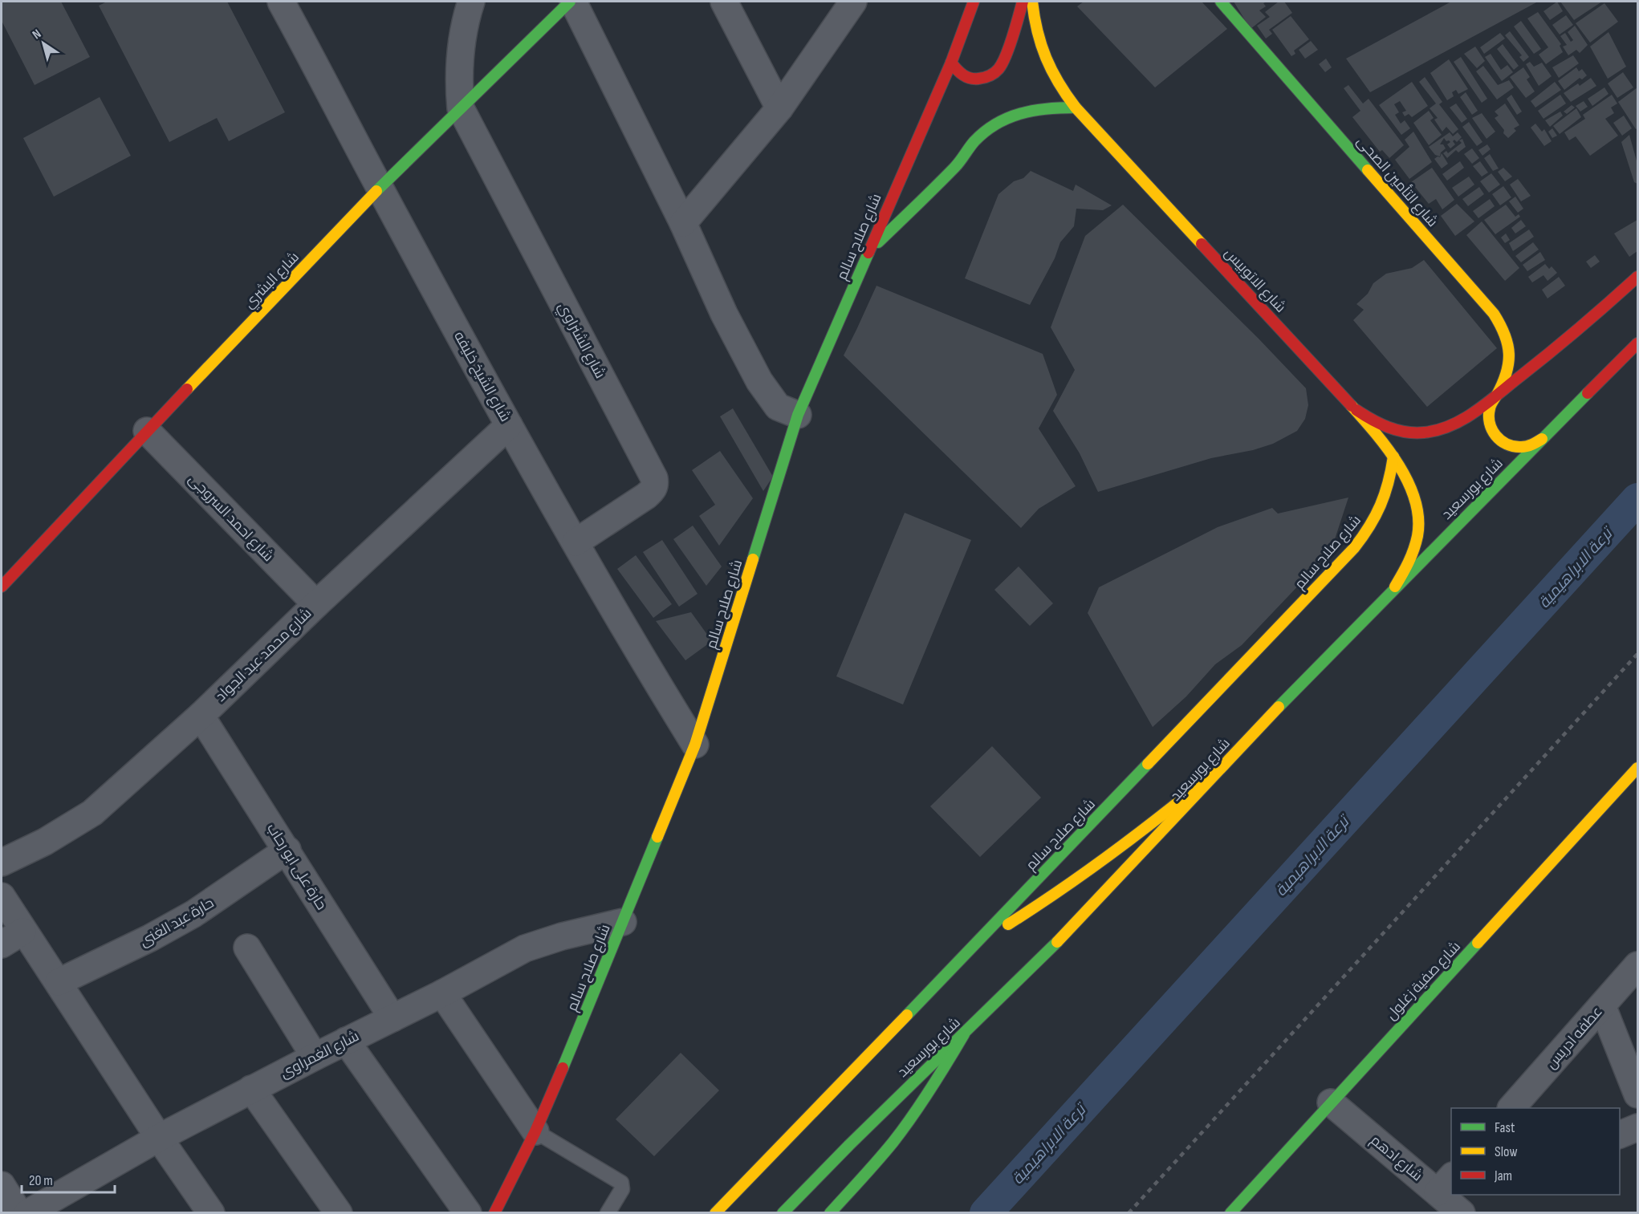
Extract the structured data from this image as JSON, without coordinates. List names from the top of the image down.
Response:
{
  "streets": {
    "main road": [
      "شارع التأمين الصحى",
      "شارع صلاح سالم",
      "شارع البشري",
      "شارع الاتوبيس",
      "شارع بورسعيد",
      "شارع صفية زغلول"
    ],
    "street": [
      "شارع الشنراوي",
      "شارع الشيخ خليفه",
      "شارع احمد السروجى",
      "شارع محمد عبد الجواد",
      "حارة على ابو رحاب",
      "حارة عبد الغنى",
      "عطفه ادريس",
      "شارع الغمراوى",
      "شارع ادهم"
    ]
  },
  "crossings": [
    ["شارع التأمين الصحى", "شارع بورسعيد"],
    ["شارع صلاح سالم", "شارع الاتوبيس"],
    ["شارع صلاح سالم", "شارع الشيخ خليفه"],
    ["شارع صلاح سالم", "شارع الغمراوى"],
    ["شارع البشري", "شارع الشنراوي"],
    ["شارع البشري", "شارع الشيخ خليفه"],
    ["شارع البشري", "شارع احمد السروجى"],
    ["شارع الاتوبيس", "شارع بورسعيد"],
    ["شارع الشنراوي", "شارع الشيخ خليفه"],
    ["شارع الشيخ خليفه", "شارع محمد عبد الجواد"],
    ["شارع احمد السروجى", "شارع محمد عبد الجواد"],
    ["شارع محمد عبد الجواد", "حارة على ابو رحاب"],
    ["حارة على ابو رحاب", "حارة عبد الغنى"],
    ["حارة على ابو رحاب", "شارع الغمراوى"],
    ["شارع صفية زغلول", "شارع ادهم"]
  ],
  "water": ["ترعة الابراهيمية"],
  "legend": ["Fast", "Slow", "Jam"],
  "scale_bar": "20 m",
  "north": "top left"
}
